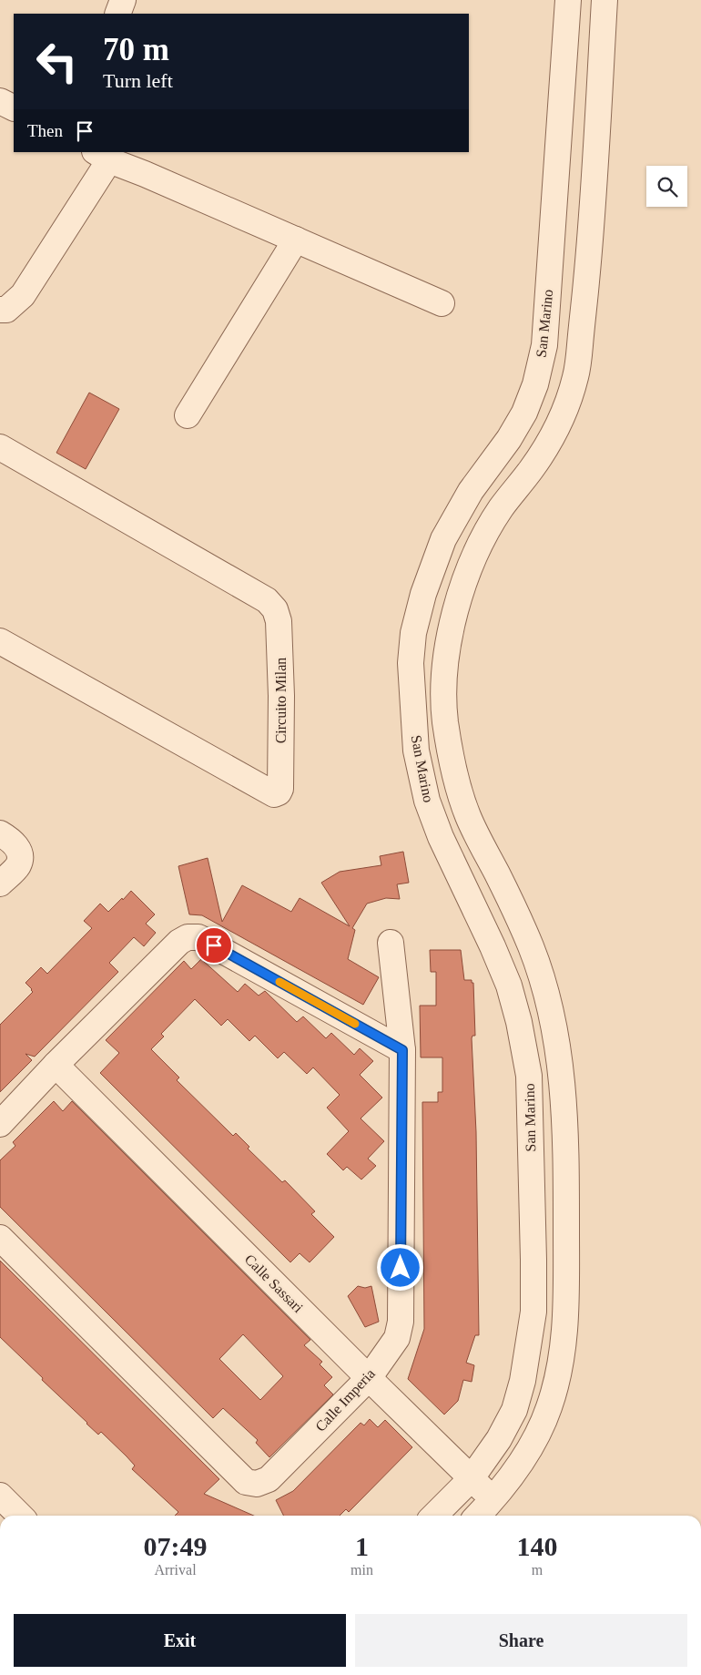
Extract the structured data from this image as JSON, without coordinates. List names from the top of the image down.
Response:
{
  "streets": {
    "street": [
      "San Marino",
      "Circuito Milan",
      "Calle Sassari",
      "Calle Imperia"
    ]
  },
  "crossings": [
    ["San Marino", "Calle Sassari"],
    ["Calle Sassari", "Calle Imperia"]
  ],
  "page": {
    "turn": ["70 m", "Turn left"],
    "then": "Then",
    "eta": [
      "07:49",
      "Arrival",
      "1",
      "min",
      "140",
      "m"
    ],
    "buttons": ["Exit", "Share"]
  }
}
